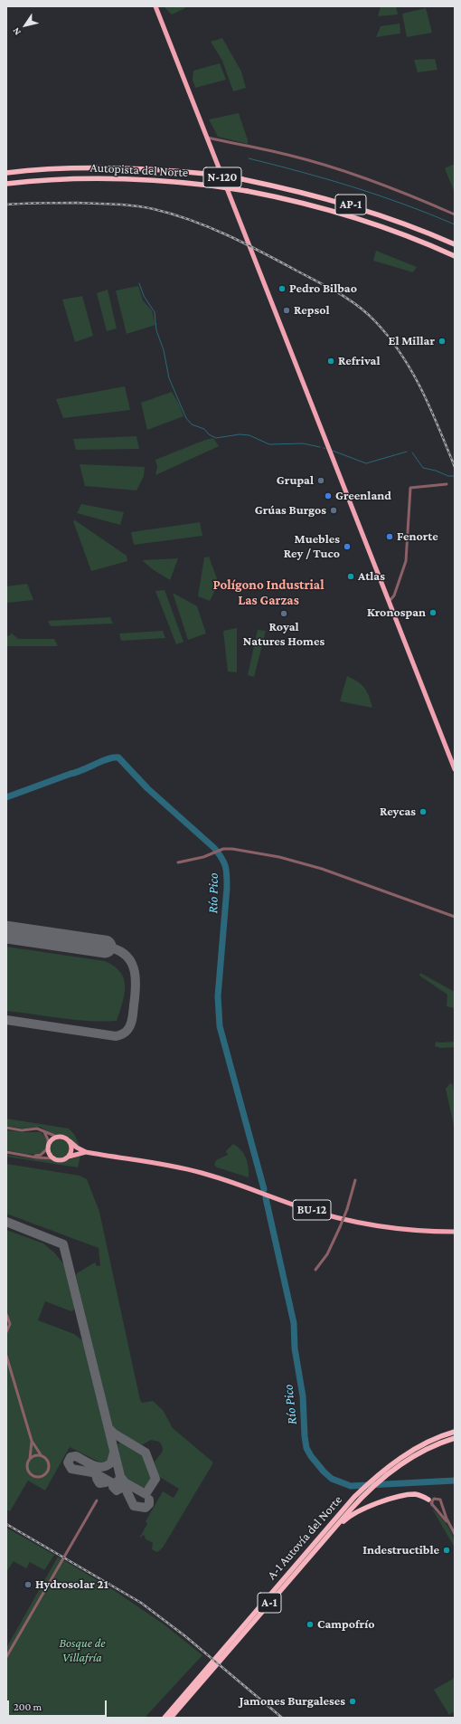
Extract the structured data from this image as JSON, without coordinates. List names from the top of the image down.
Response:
{
  "streets": {
    "highway": [
      "Autopista del Norte",
      "N-120",
      "AP-1",
      "BU-12",
      "A-1 Autovía del Norte",
      "A-1"
    ]
  },
  "districts": ["Polígono Industrial Las Garzas"],
  "water": ["Río Pico"],
  "parks": ["Bosque de Villafría"],
  "places": [
    "Pedro Bilbao",
    "Repsol",
    "El Millar",
    "Refrival",
    "Grupal",
    "Greenland",
    "Grúas Burgos",
    "Fenorte",
    "Muebles Rey / Tuco",
    "Atlas",
    "Kronospan",
    "Royal Natures Homes",
    "Reycas",
    "Indestructible",
    "Hydrosolar 21",
    "Campofrío",
    "Jamones Burgaleses"
  ],
  "scale_bar": "200 m",
  "north": "bottom left"
}
